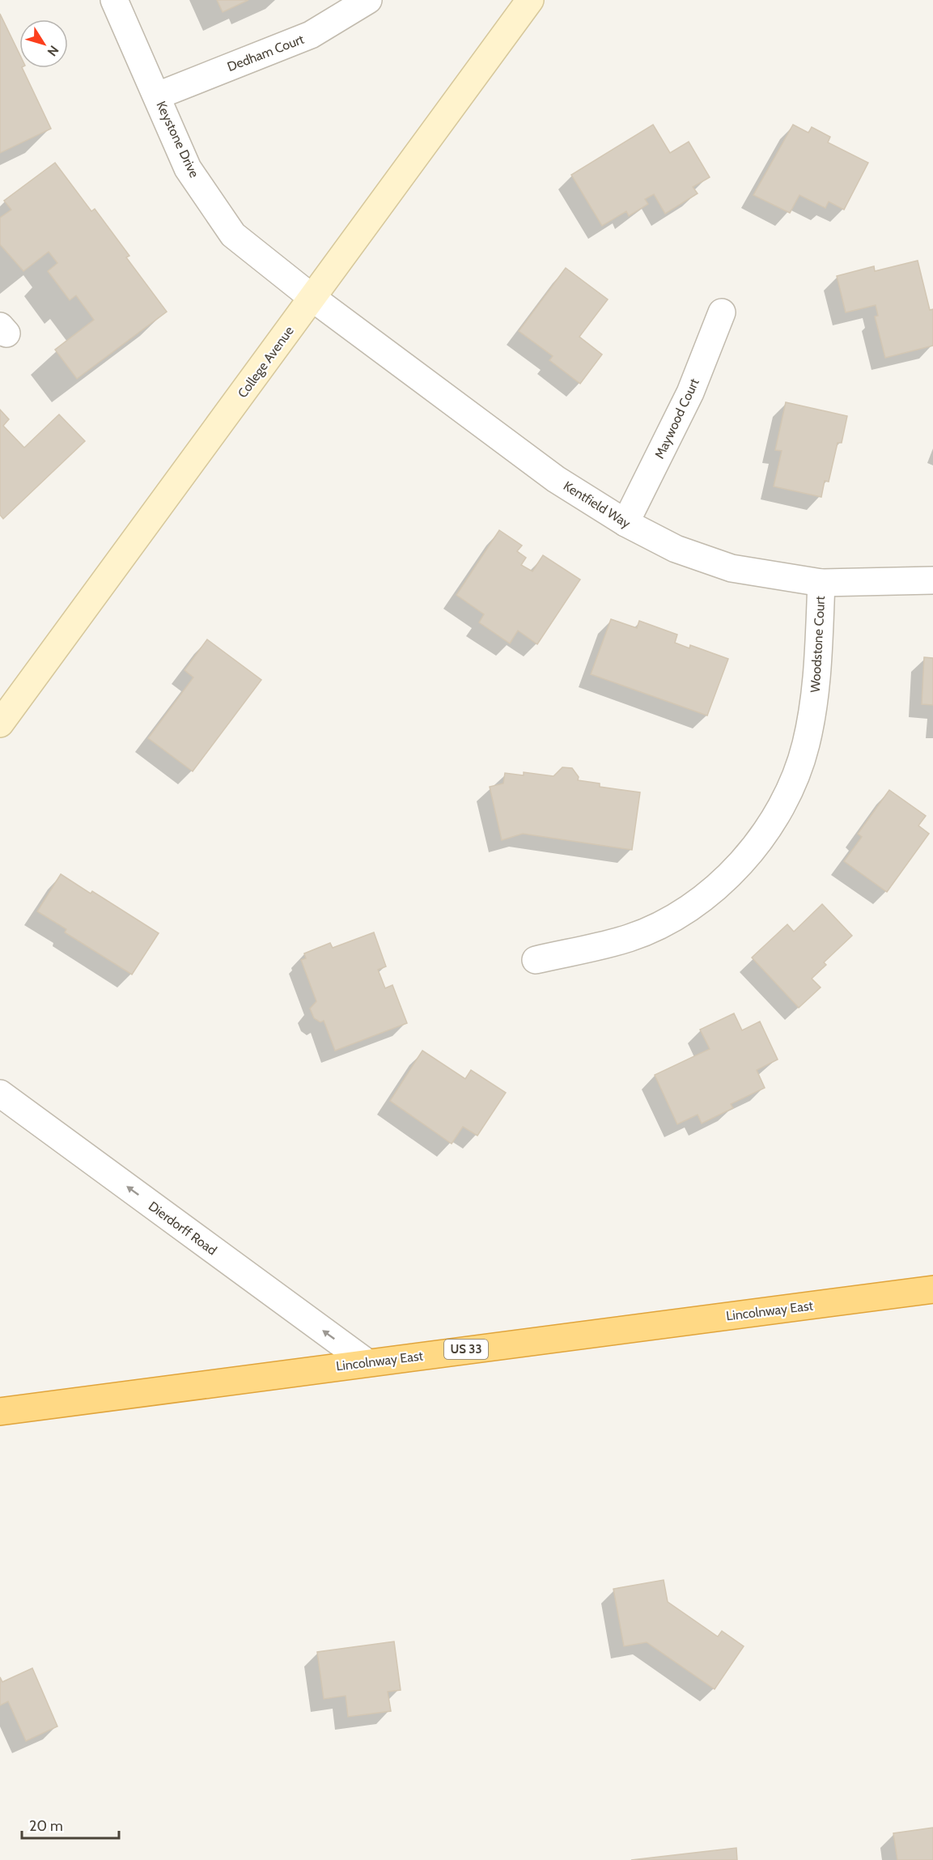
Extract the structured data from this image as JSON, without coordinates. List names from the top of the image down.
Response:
{
  "streets": {
    "highway": ["Lincolnway East", "US 33"],
    "main road": ["College Avenue"],
    "street": [
      "Dedham Court",
      "Keystone Drive",
      "Maywood Court",
      "Kentfield Way",
      "Woodstone Court",
      "Dierdorff Road"
    ]
  },
  "crossings": [
    ["Dedham Court", "Keystone Drive"],
    ["Keystone Drive", "College Avenue"],
    ["Keystone Drive", "Kentfield Way"],
    ["College Avenue", "Kentfield Way"],
    ["Maywood Court", "Kentfield Way"],
    ["Kentfield Way", "Woodstone Court"],
    ["Dierdorff Road", "Lincolnway East"]
  ],
  "one_way": ["Dierdorff Road"],
  "scale_bar": "20 m",
  "north": "bottom right"
}
